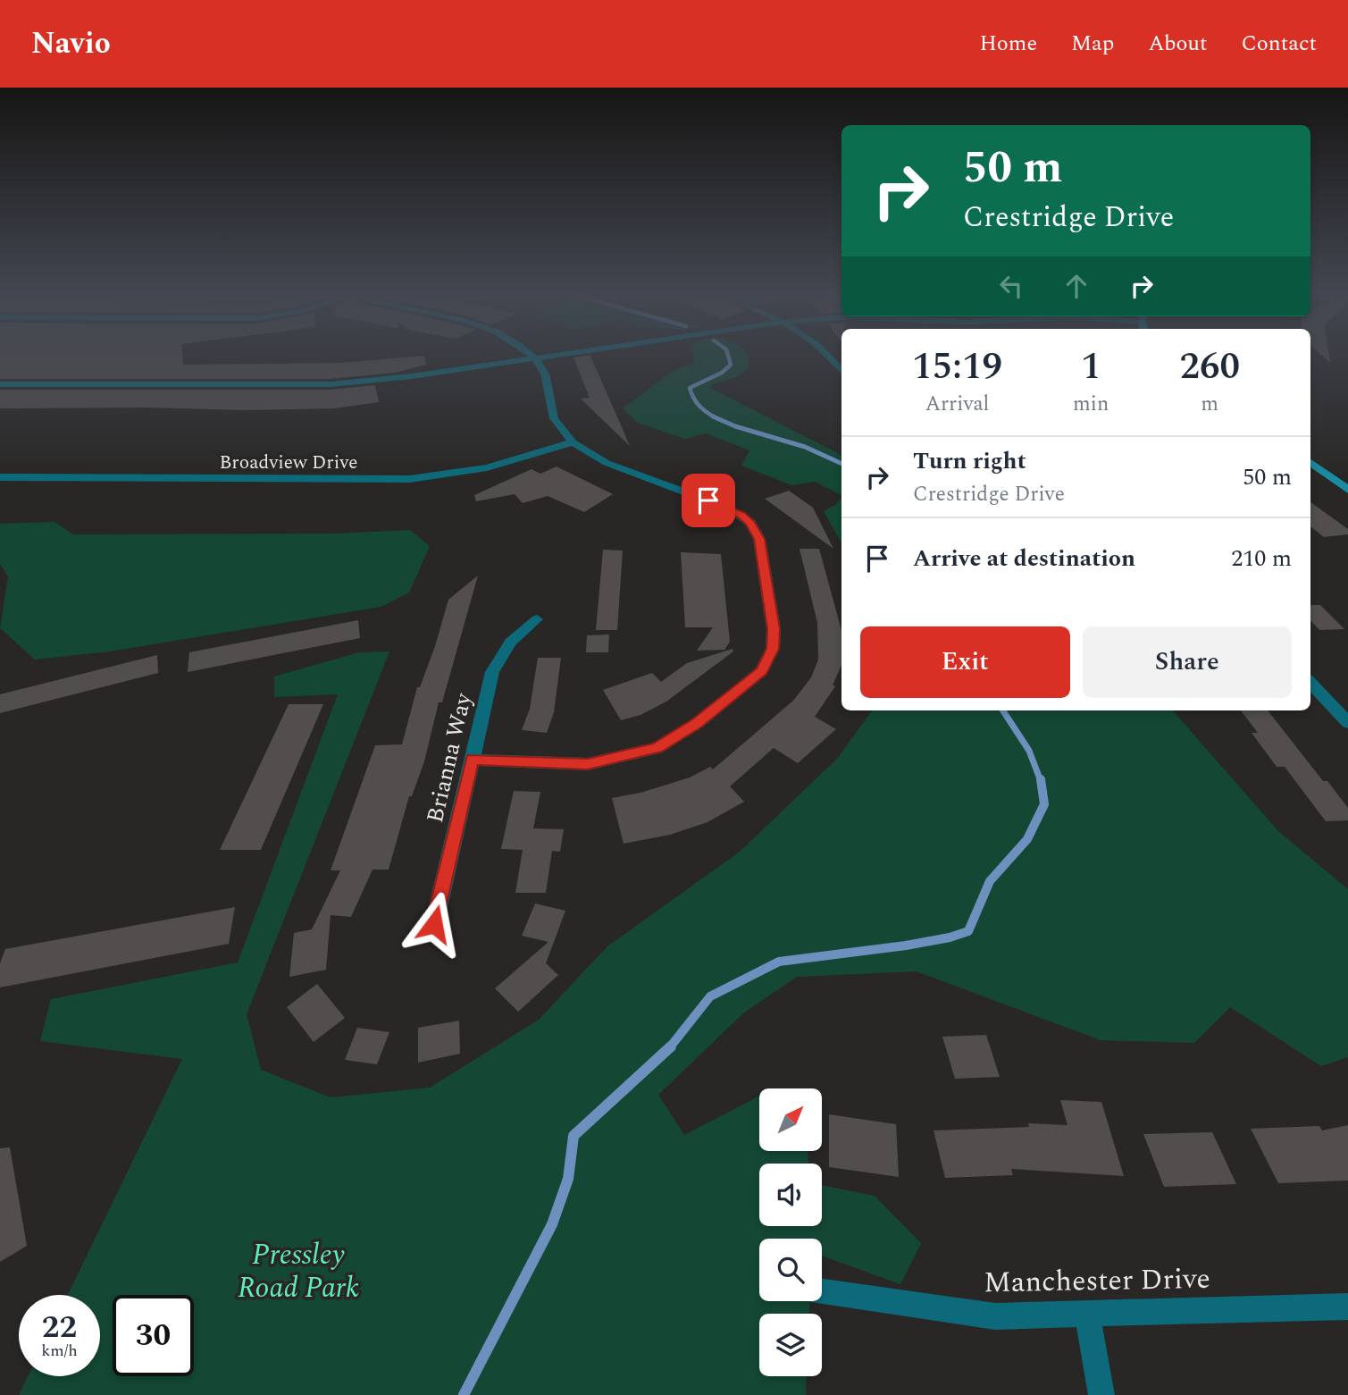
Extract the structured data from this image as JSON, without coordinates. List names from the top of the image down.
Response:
{
  "streets": {
    "street": ["Broadview Drive", "Brianna Way", "Manchester Drive"]
  },
  "parks": ["Pressley Road Park"],
  "north": "top right",
  "page": {
    "header": "Navio",
    "nav": [
      "Home",
      "Map",
      "About",
      "Contact"
    ],
    "turn": ["50 m", "Crestridge Drive"],
    "eta": [
      "15:19",
      "Arrival",
      "1",
      "min",
      "260",
      "m"
    ],
    "list": [
      {
        "name": "Turn right",
        "note": "Crestridge Drive",
        "value": "50 m"
      },
      {
        "name": "Arrive at destination",
        "value": "210 m"
      }
    ],
    "buttons": ["Exit", "Share"],
    "speed": "22 km/h",
    "limit": "30"
  }
}
